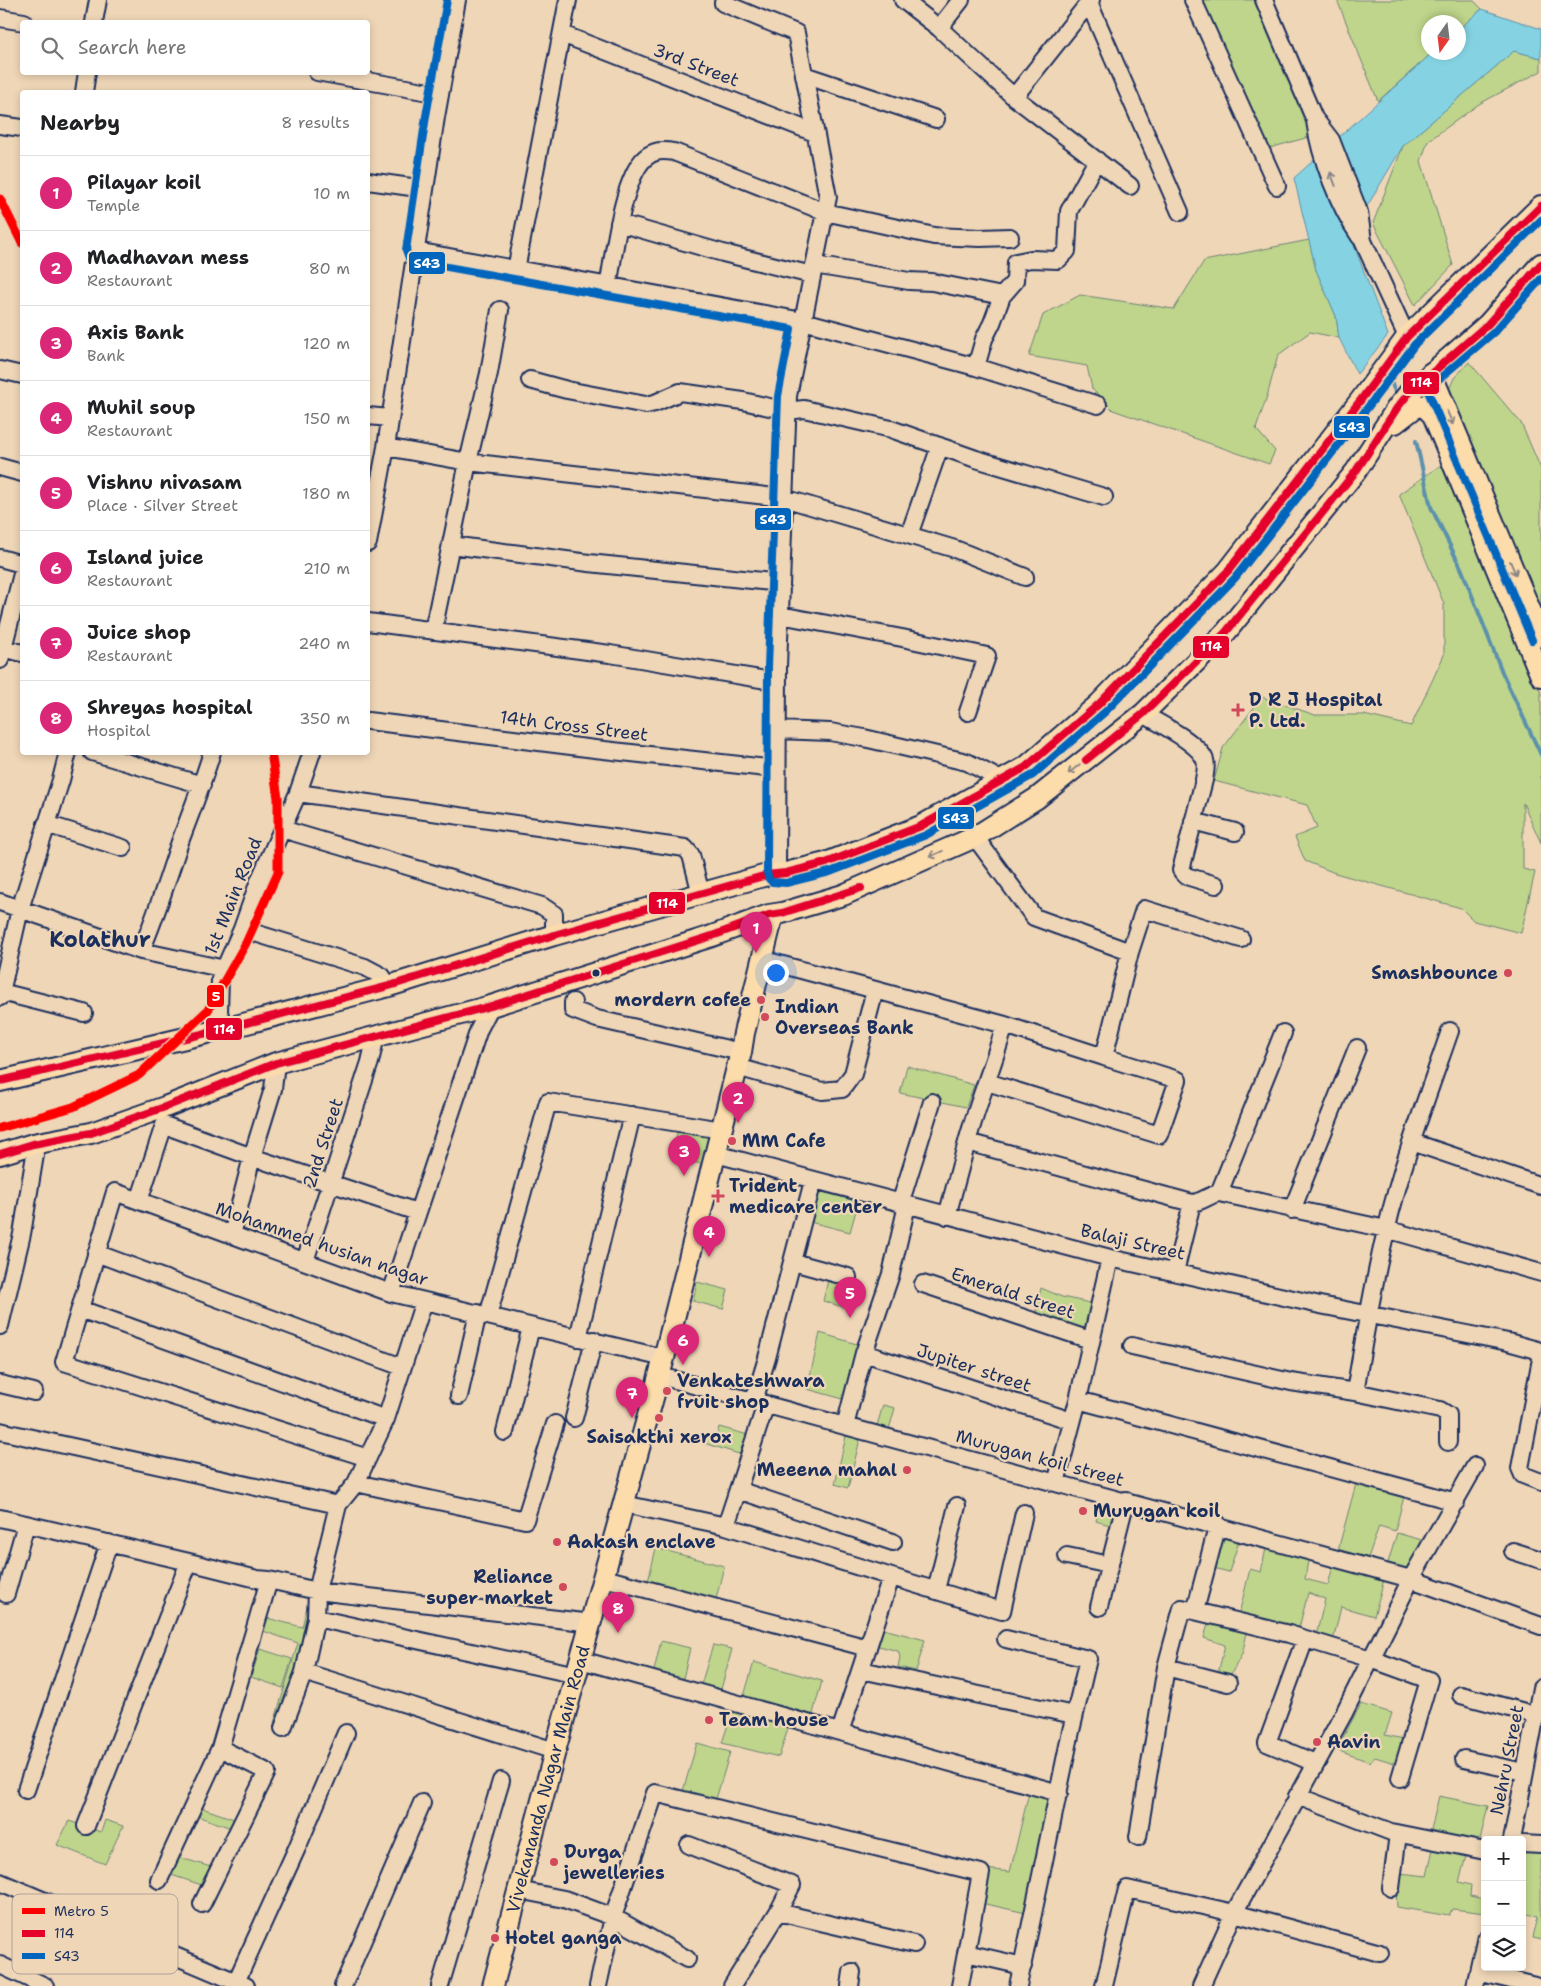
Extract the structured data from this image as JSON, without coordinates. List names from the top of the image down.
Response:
{
  "streets": {
    "main road": ["Vivekananda Nagar Main Road"],
    "street": [
      "3rd Street",
      "14th Cross Street",
      "1st Main Road",
      "2nd Street",
      "Balaji Street",
      "Mohammed husian nagar",
      "Emerald street",
      "Jupiter street",
      "Murugan koil street",
      "Nehru Street"
    ]
  },
  "crossings": [
    ["2nd Street", "Mohammed husian nagar"],
    ["Balaji Street", "Vivekananda Nagar Main Road"],
    ["Mohammed husian nagar", "Murugan koil street"],
    ["Mohammed husian nagar", "Vivekananda Nagar Main Road"],
    ["Murugan koil street", "Vivekananda Nagar Main Road"]
  ],
  "districts": ["Kolathur"],
  "places": {
    "health": ["D R J Hospital P. Ltd.", "Trident medicare center"],
    "other": [
      "Smashbounce",
      "mordern cofee",
      "Indian Overseas Bank",
      "MM Cafe",
      "Venkateshwara fruit shop",
      "Saisakthi xerox",
      "Meeena mahal",
      "Murugan koil",
      "Aakash enclave",
      "Reliance super market",
      "Team house",
      "Aavin",
      "Durga jewelleries",
      "Hotel ganga"
    ]
  },
  "lines": ["transit line S43", "metro line 5", "transit line 114"],
  "legend": ["Metro 5", "114", "S43"],
  "north": "bottom",
  "page": {
    "search": "Search here",
    "heading": ["Nearby", "8 results"],
    "list": [
      {
        "mark": "1",
        "name": "Pilayar koil",
        "note": "Temple",
        "value": "10 m"
      },
      {
        "mark": "2",
        "name": "Madhavan mess",
        "note": "Restaurant",
        "value": "80 m"
      },
      {
        "mark": "3",
        "name": "Axis Bank",
        "note": "Bank",
        "value": "120 m"
      },
      {
        "mark": "4",
        "name": "Muhil soup",
        "note": "Restaurant",
        "value": "150 m"
      },
      {
        "mark": "5",
        "name": "Vishnu nivasam",
        "note": "Place · Silver Street",
        "value": "180 m"
      },
      {
        "mark": "6",
        "name": "Island juice",
        "note": "Restaurant",
        "value": "210 m"
      },
      {
        "mark": "7",
        "name": "Juice shop",
        "note": "Restaurant",
        "value": "240 m"
      },
      {
        "mark": "8",
        "name": "Shreyas hospital",
        "note": "Hospital",
        "value": "350 m"
      }
    ],
    "pins": [
      "1",
      "2",
      "3",
      "4",
      "5",
      "6",
      "7",
      "8"
    ],
    "map_buttons": ["+", "−"]
  }
}
